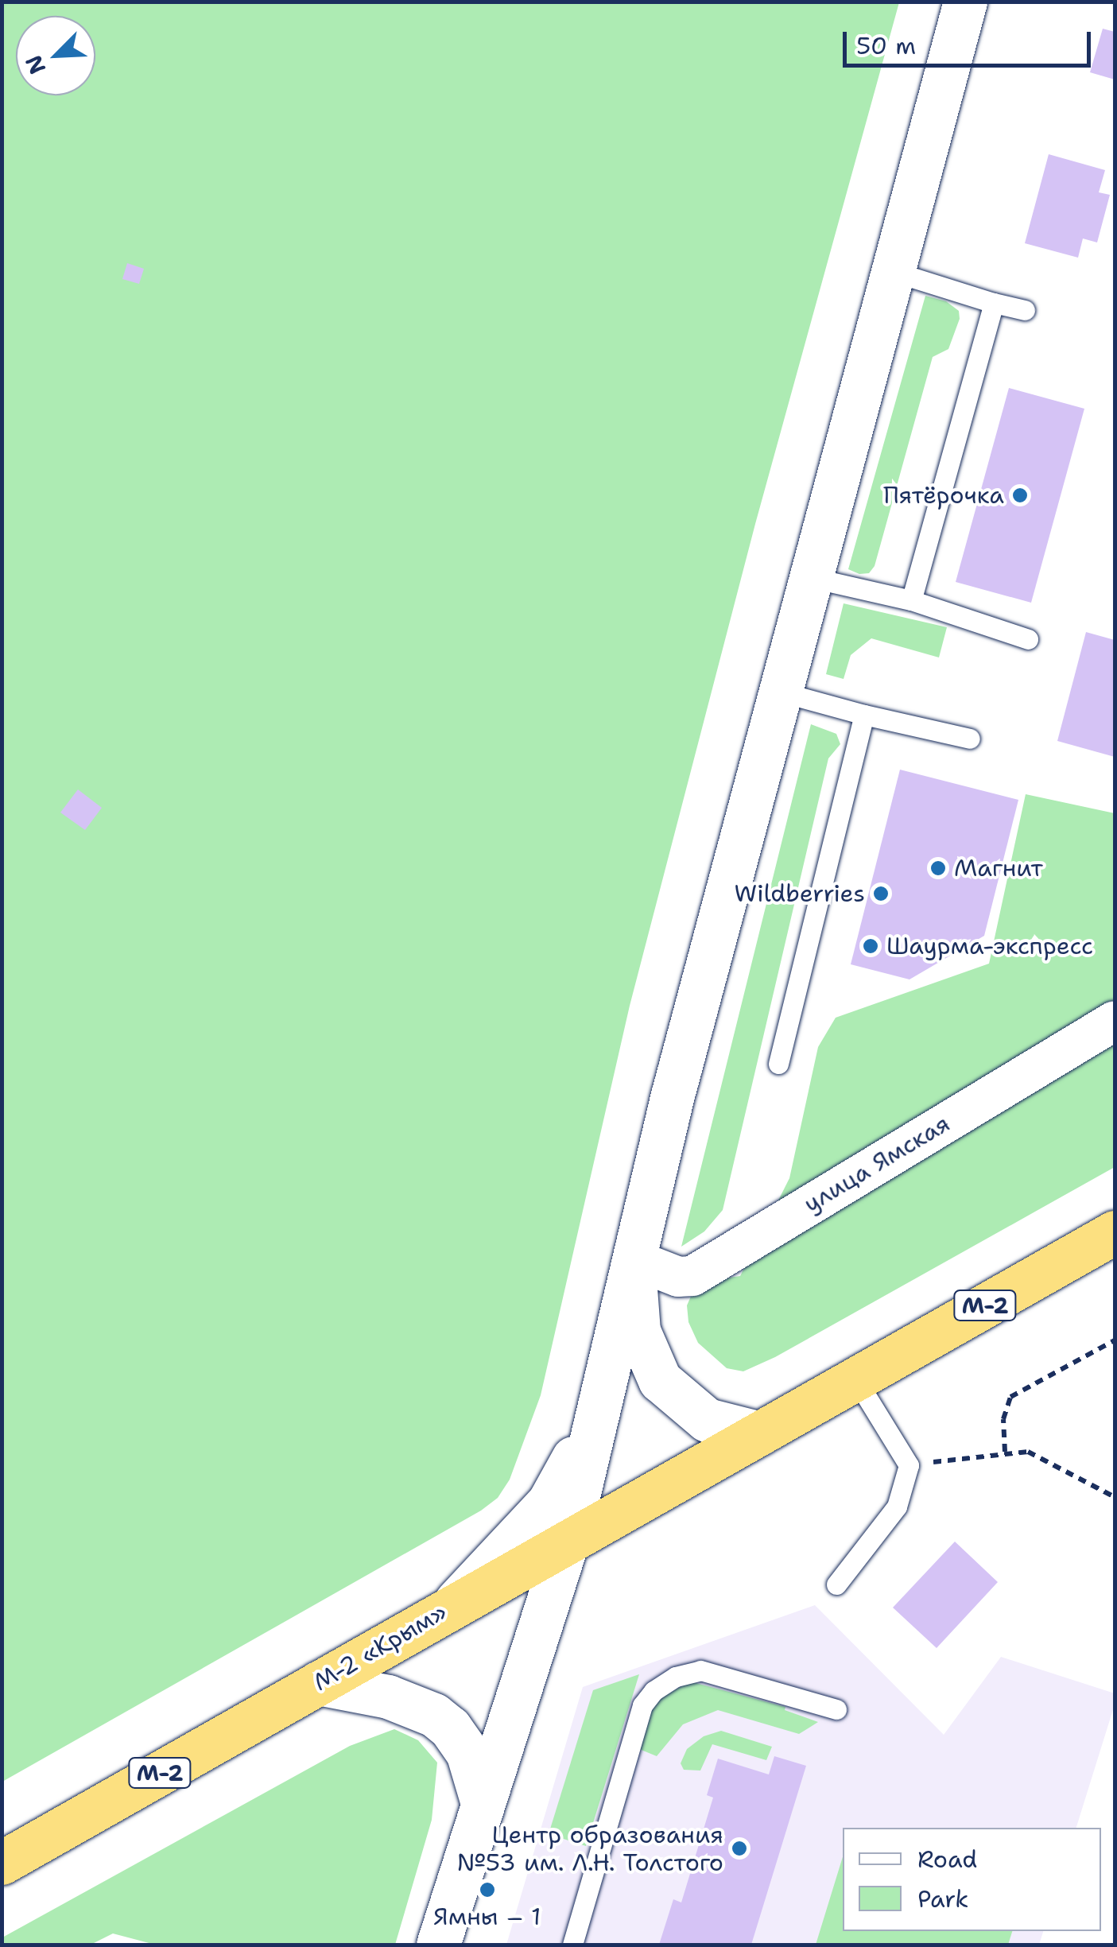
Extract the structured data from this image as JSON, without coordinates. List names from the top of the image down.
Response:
{
  "streets": {
    "highway": ["М-2", "М-2 «Крым»"],
    "street": ["улица Ямская"]
  },
  "crossings": [
    ["М-2", "М-2 «Крым»"]
  ],
  "places": [
    "Пятёрочка",
    "Магнит",
    "Wildberries",
    "Шаурма-экспресс",
    "Центр образования №53 им. Л.Н. Толстого",
    "Ямны – 1"
  ],
  "legend": ["Road", "Park"],
  "scale_bar": "50 m",
  "north": "bottom left"
}
